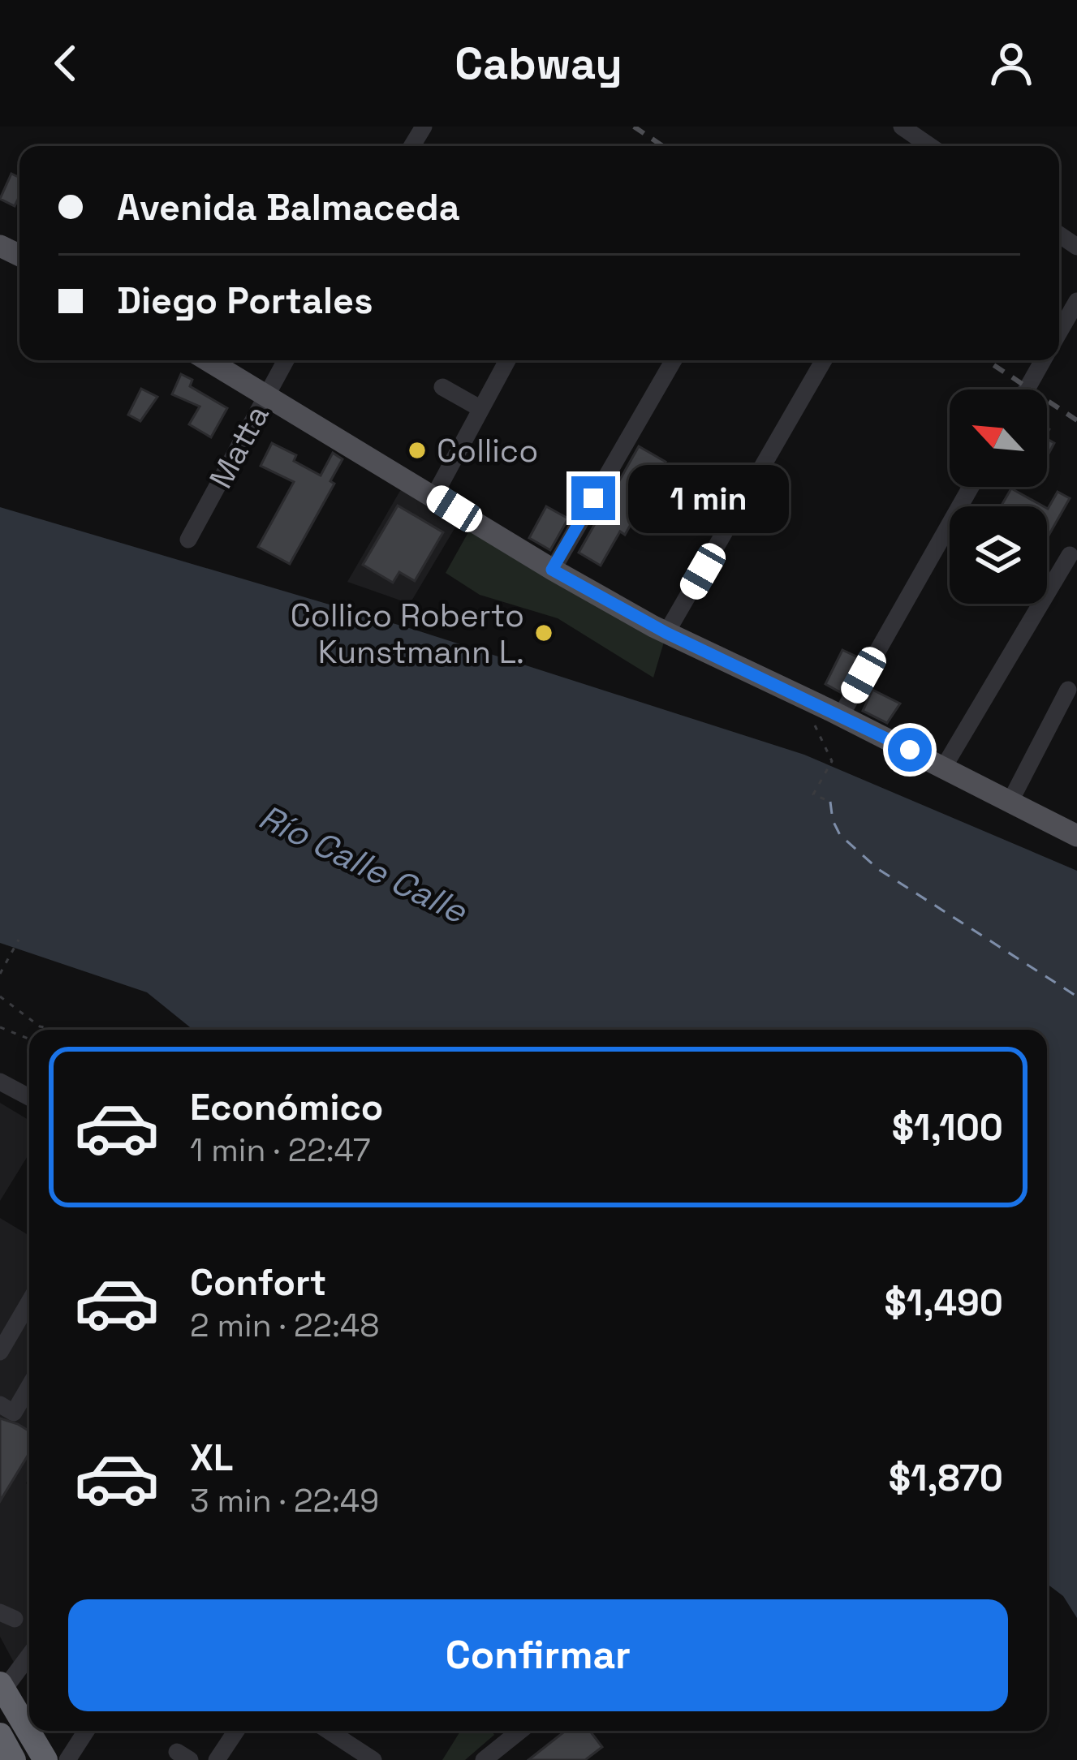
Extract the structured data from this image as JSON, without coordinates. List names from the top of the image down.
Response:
{
  "streets": {
    "street": ["Matta"]
  },
  "water": ["Río Calle Calle"],
  "places": ["Collico", "Collico Roberto Kunstmann L."],
  "north": "top left",
  "page": {
    "header": "Cabway",
    "banner": ["Avenida Balmaceda", "Diego Portales"],
    "bubble": "1 min",
    "list": [
      {
        "name": "Económico",
        "note": "1 min · 22:47",
        "value": "$1,100"
      },
      {
        "name": "Confort",
        "note": "2 min · 22:48",
        "value": "$1,490"
      },
      {
        "name": "XL",
        "note": "3 min · 22:49",
        "value": "$1,870"
      }
    ],
    "buttons": "Confirmar"
  }
}
